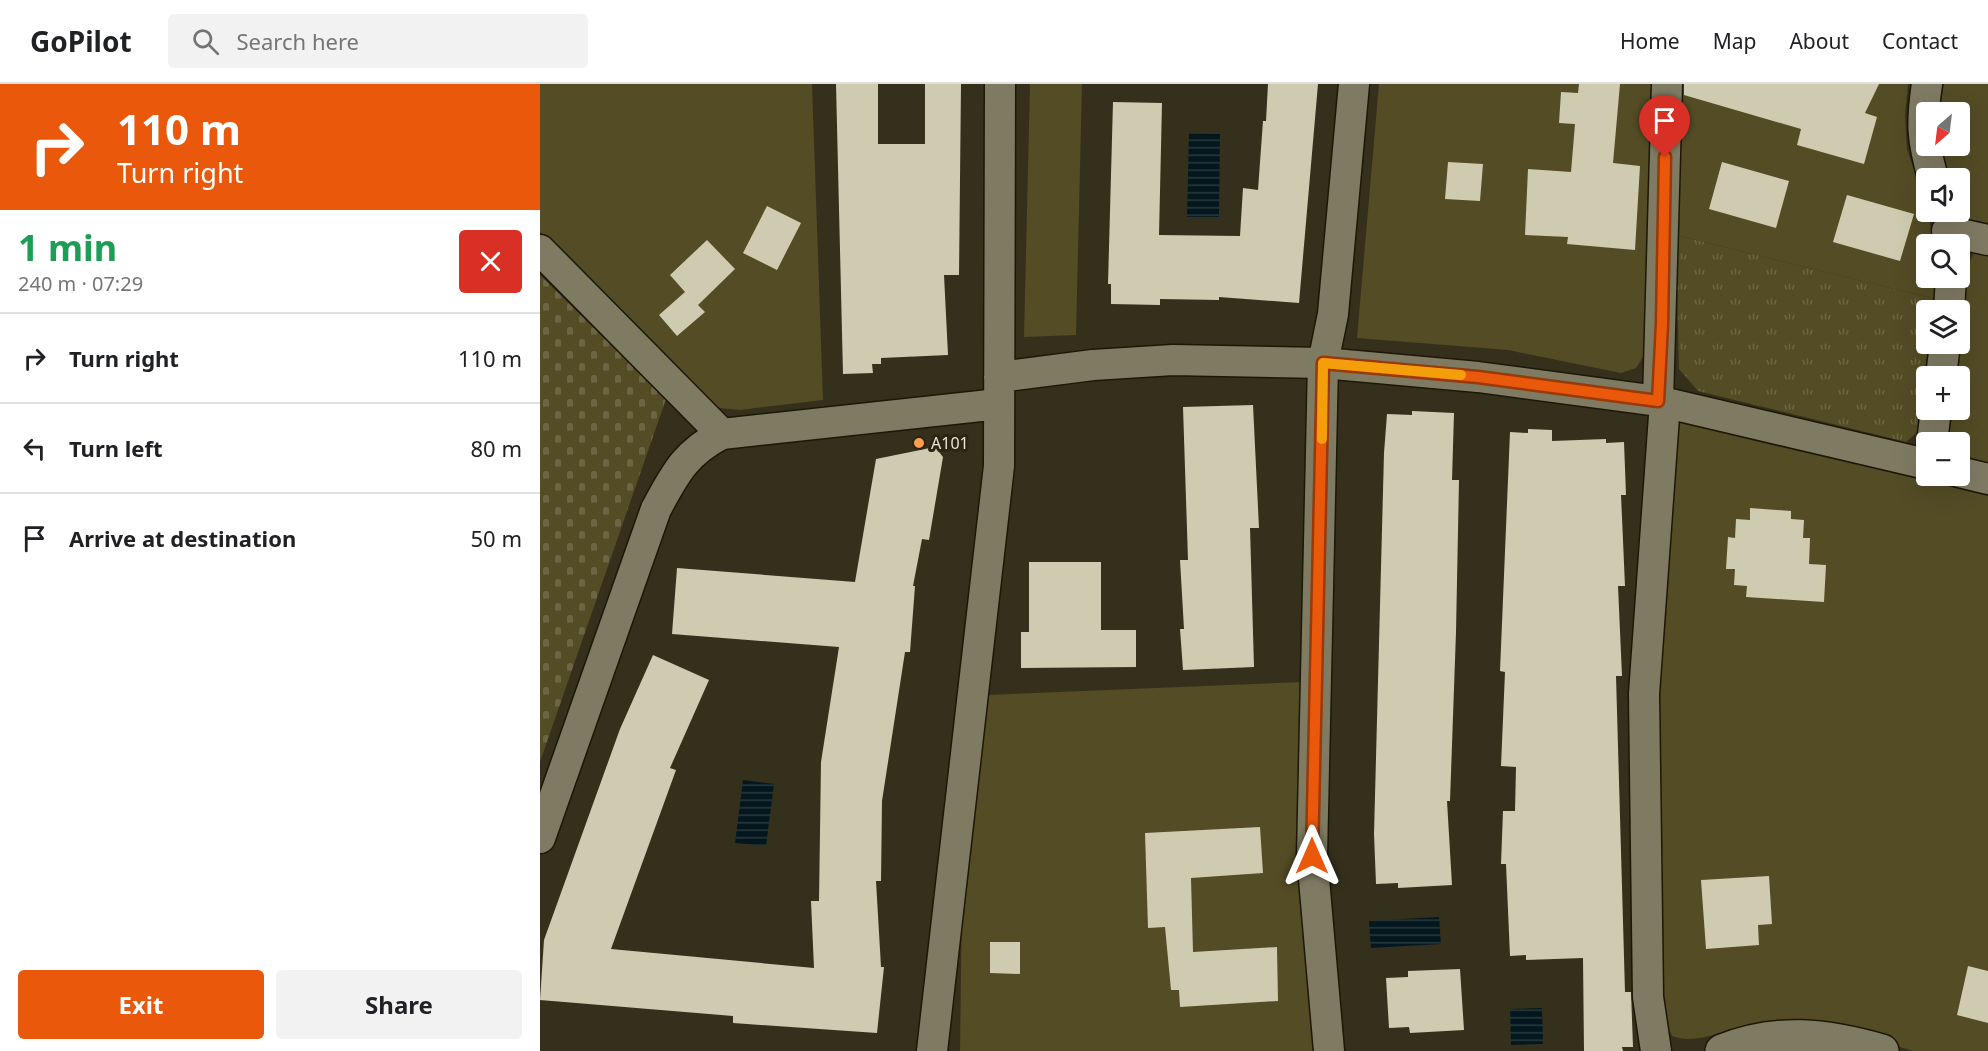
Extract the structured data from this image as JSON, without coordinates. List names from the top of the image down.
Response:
{
  "places": ["A101"],
  "north": "bottom left",
  "page": {
    "header": "GoPilot",
    "search": "Search here",
    "nav": [
      "Home",
      "Map",
      "About",
      "Contact"
    ],
    "turn": ["110 m", "Turn right"],
    "map_buttons": ["+", "−"],
    "heading": ["1 min", "240 m · 07:29"],
    "list": [
      {
        "name": "Turn right",
        "value": "110 m"
      },
      {
        "name": "Turn left",
        "value": "80 m"
      },
      {
        "name": "Arrive at destination",
        "value": "50 m"
      }
    ],
    "buttons": ["Exit", "Share"]
  }
}
